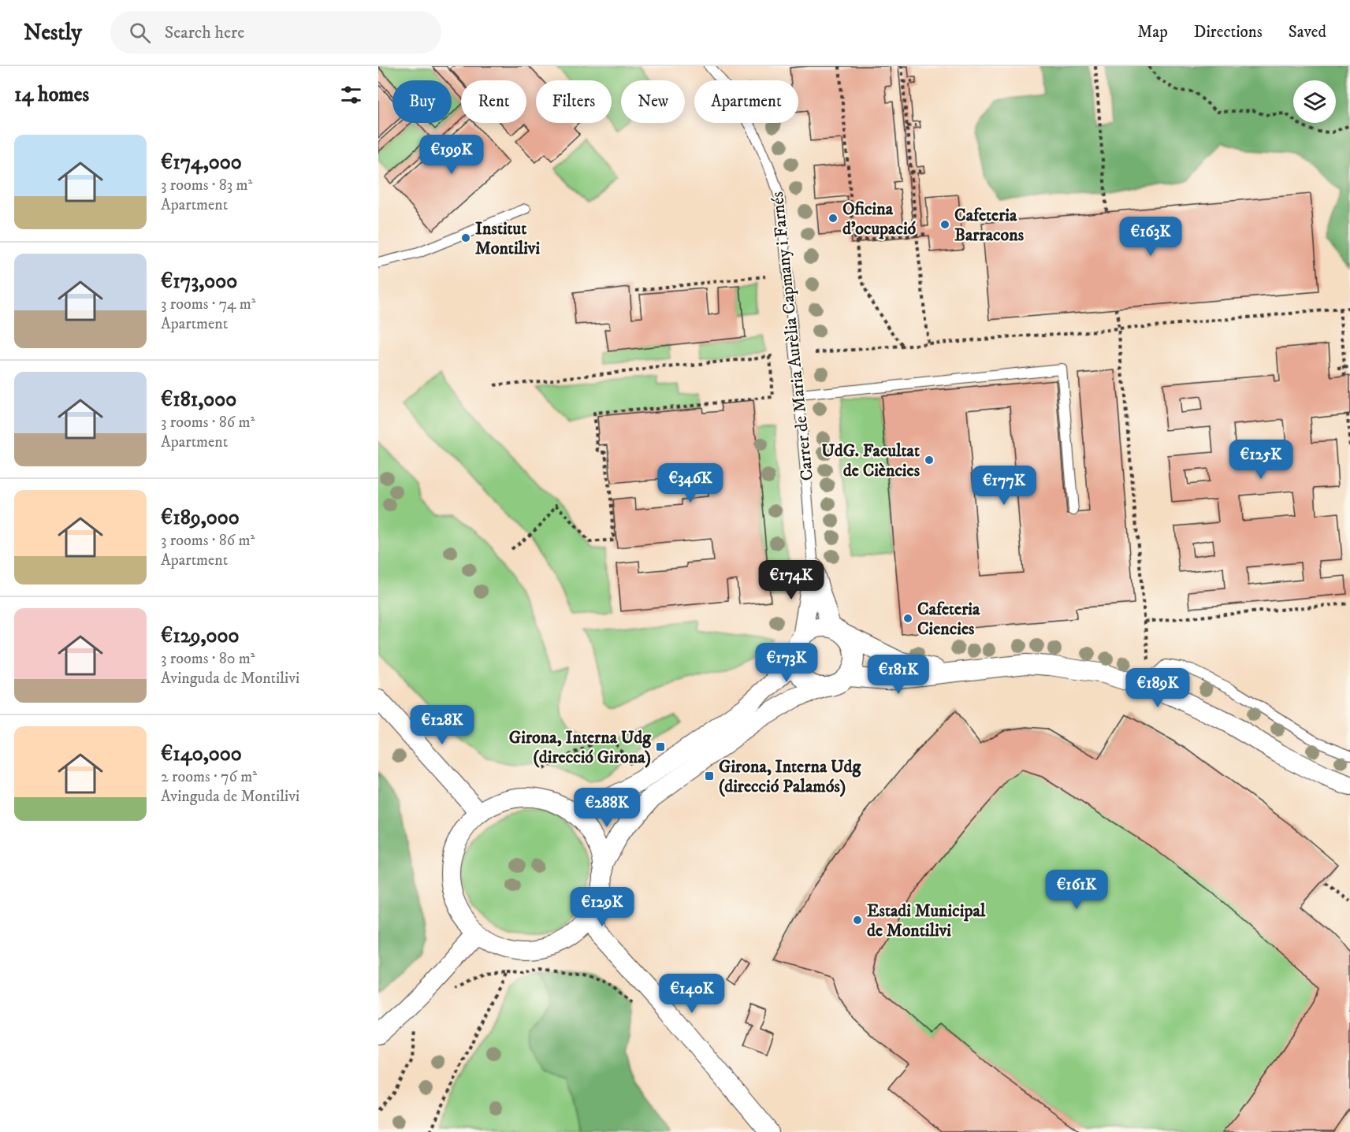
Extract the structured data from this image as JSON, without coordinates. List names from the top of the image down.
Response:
{
  "streets": {
    "street": ["Carrer de Maria Aurèlia Capmany i Farnés"]
  },
  "places": {
    "other": [
      "Oficina d'ocupació",
      "Cafeteria Barracons",
      "Institut Montilivi",
      "UdG. Facultat de Ciències",
      "Cafeteria Ciencies",
      "Estadi Municipal de Montilivi"
    ],
    "transit": ["Girona, Interna Udg (direcció Girona)", "Girona, Interna Udg (direcció Palamós)"]
  },
  "page": {
    "header": "Nestly",
    "search": "Search here",
    "nav": ["Map", "Directions", "Saved"],
    "heading": "14 homes",
    "chip": [
      "Buy",
      "Rent",
      "Filters",
      "New",
      "Apartment"
    ],
    "list": [
      {
        "name": "€174,000",
        "note": "3 rooms · 83 m² · Apartment"
      },
      {
        "name": "€173,000",
        "note": "3 rooms · 74 m² · Apartment"
      },
      {
        "name": "€181,000",
        "note": "3 rooms · 86 m² · Apartment"
      },
      {
        "name": "€189,000",
        "note": "3 rooms · 86 m² · Apartment"
      },
      {
        "name": "€129,000",
        "note": "3 rooms · 80 m² · Avinguda de Montilivi"
      },
      {
        "name": "€140,000",
        "note": "2 rooms · 76 m² · Avinguda de Montilivi"
      }
    ],
    "price": [
      "€199K",
      "€163K",
      "€125K",
      "€346K",
      "€177K",
      "€174K",
      "€173K",
      "€181K",
      "€189K",
      "€128K",
      "€288K",
      "€161K",
      "€129K",
      "€140K"
    ]
  }
}
